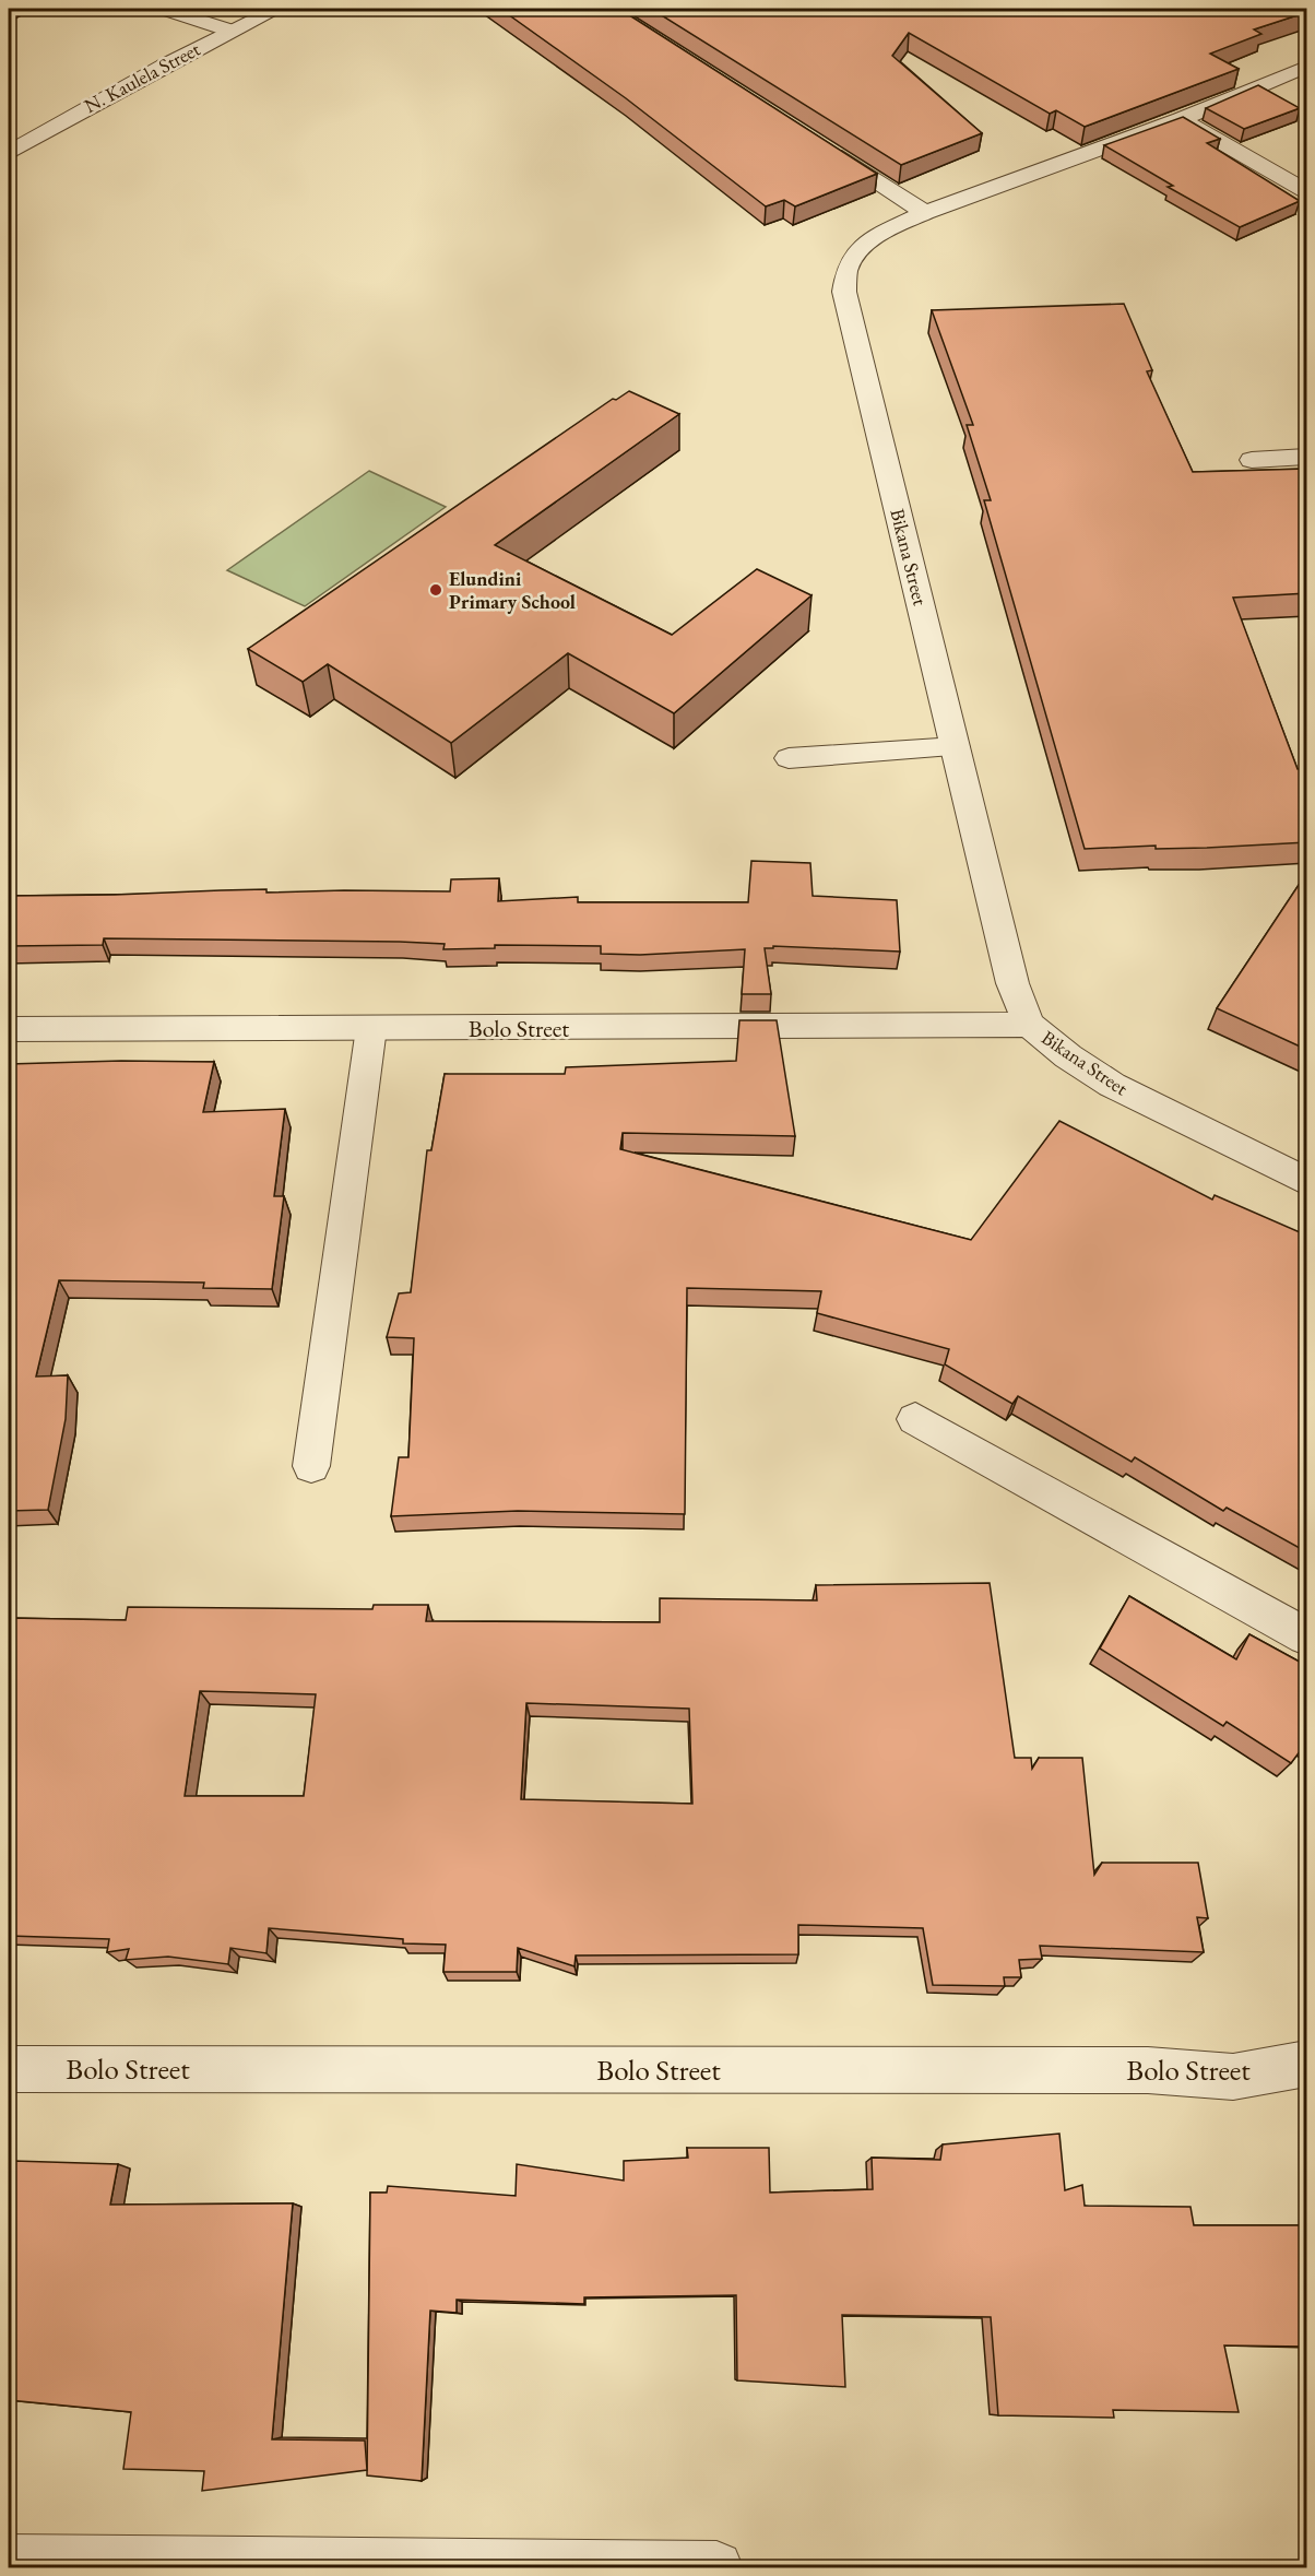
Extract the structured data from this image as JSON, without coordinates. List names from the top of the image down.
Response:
{
  "streets": {
    "street": ["N. Kaulela Street", "Bikana Street", "Bolo Street"]
  },
  "crossings": [
    ["Bikana Street", "Bolo Street"]
  ],
  "places": ["Elundini Primary School"]
}
